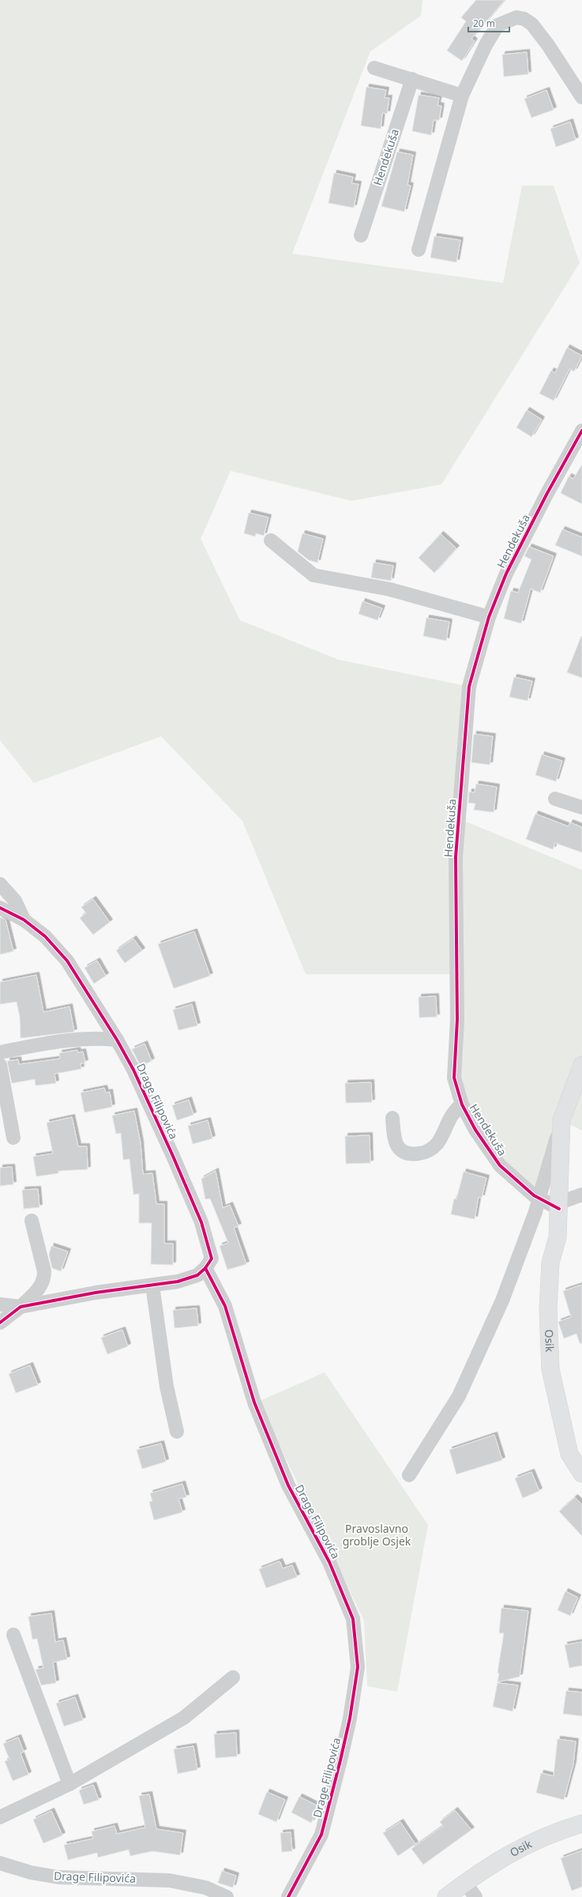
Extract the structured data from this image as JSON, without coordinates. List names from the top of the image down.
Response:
{
  "streets": {
    "main road": ["Osik"],
    "street": ["Hendekuša", "Drage Filipovića"]
  },
  "crossings": [
    ["Hendekuša", "Osik"]
  ],
  "parks": ["Pravoslavno groblje Osjek"],
  "scale_bar": "20 m"
}
